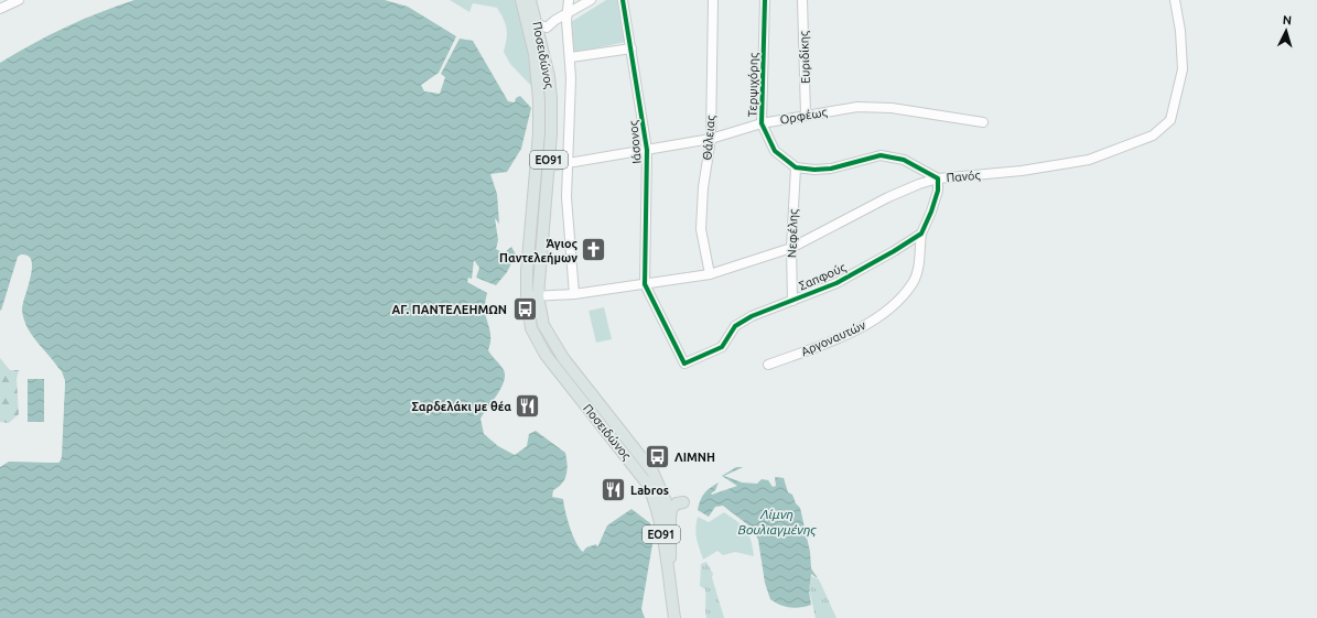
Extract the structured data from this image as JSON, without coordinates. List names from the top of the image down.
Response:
{
  "streets": {
    "main road": ["Ποσειδώνος", "ΕΟ91"],
    "street": [
      "Ευριδίκης",
      "Τερψιχόρης",
      "Ορφέως",
      "Θάλειας",
      "Ιάσονος",
      "Πανός",
      "Νεφέλης",
      "Σαπφούς",
      "Αργοναυτών"
    ]
  },
  "crossings": [
    ["Ποσειδώνος", "Ορφέως"],
    ["Ευριδίκης", "Ορφέως"],
    ["Τερψιχόρης", "Ορφέως"],
    ["Τερψιχόρης", "Νεφέλης"],
    ["Ορφέως", "Θάλειας"],
    ["Ορφέως", "Ιάσονος"],
    ["Θάλειας", "Πανός"],
    ["Ιάσονος", "Πανός"],
    ["Ιάσονος", "Σαπφούς"],
    ["Πανός", "Νεφέλης"],
    ["Πανός", "Σαπφούς"],
    ["Νεφέλης", "Σαπφούς"],
    ["Σαπφούς", "Αργοναυτών"]
  ],
  "water": ["Λίμνη Βουλιαγμένης"],
  "places": {
    "church": ["Άγιος Παντελεήμων"],
    "bus stop": ["ΑΓ. ΠΑΝΤΕΛΕΗΜΩΝ", "ΛΙΜΝΗ"],
    "restaurant": ["Σαρδελάκι με θέα", "Labros"]
  },
  "north": "top"
}
